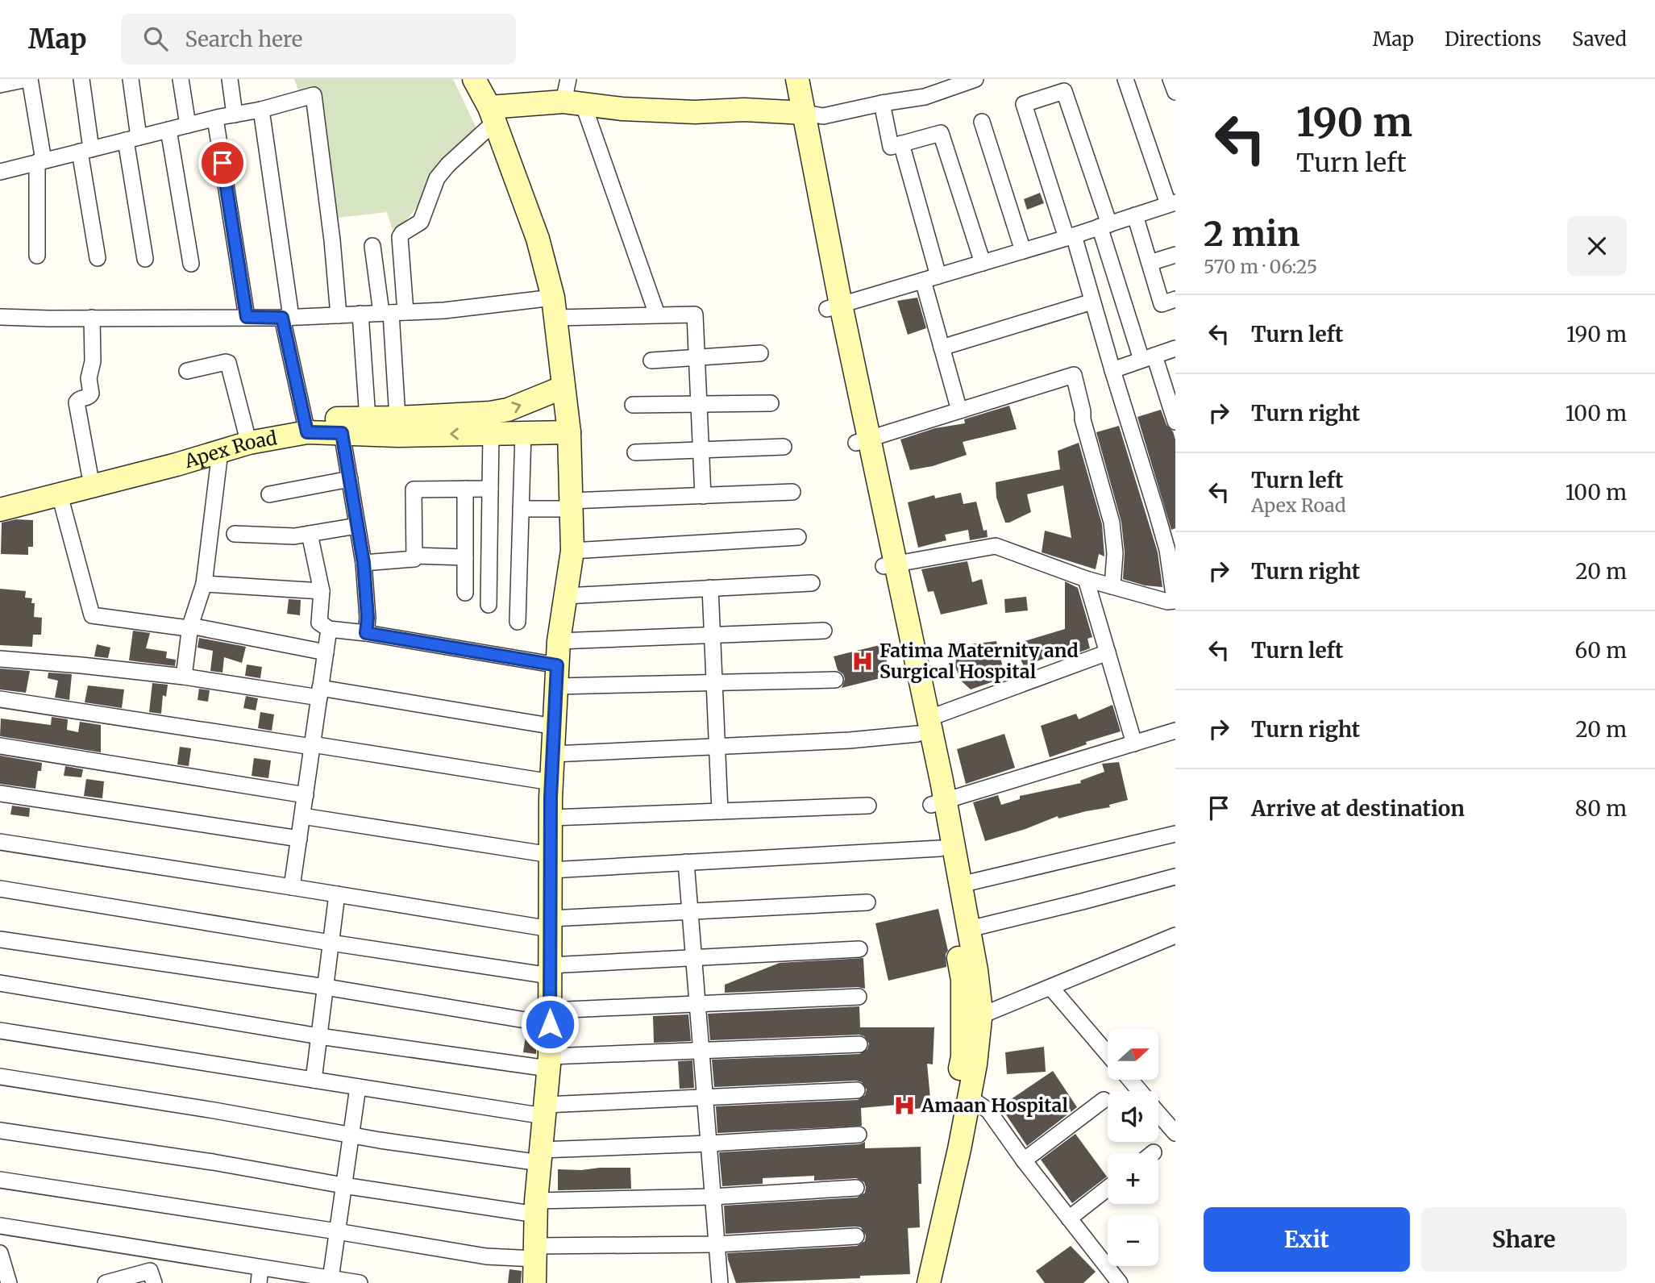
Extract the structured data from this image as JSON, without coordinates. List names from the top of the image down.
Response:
{
  "streets": {
    "street": ["Apex Road"]
  },
  "places": {
    "hospital": ["Fatima Maternity and Surgical Hospital", "Amaan Hospital"]
  },
  "north": "right",
  "page": {
    "header": "Map",
    "search": "Search here",
    "nav": ["Map", "Directions", "Saved"],
    "turn": ["190 m", "Turn left"],
    "heading": ["2 min", "570 m · 06:25"],
    "list": [
      {
        "name": "Turn left",
        "value": "190 m"
      },
      {
        "name": "Turn right",
        "value": "100 m"
      },
      {
        "name": "Turn left",
        "note": "Apex Road",
        "value": "100 m"
      },
      {
        "name": "Turn right",
        "value": "20 m"
      },
      {
        "name": "Turn left",
        "value": "60 m"
      },
      {
        "name": "Turn right",
        "value": "20 m"
      },
      {
        "name": "Arrive at destination",
        "value": "80 m"
      }
    ],
    "map_buttons": ["+", "−"],
    "buttons": ["Exit", "Share"]
  }
}
